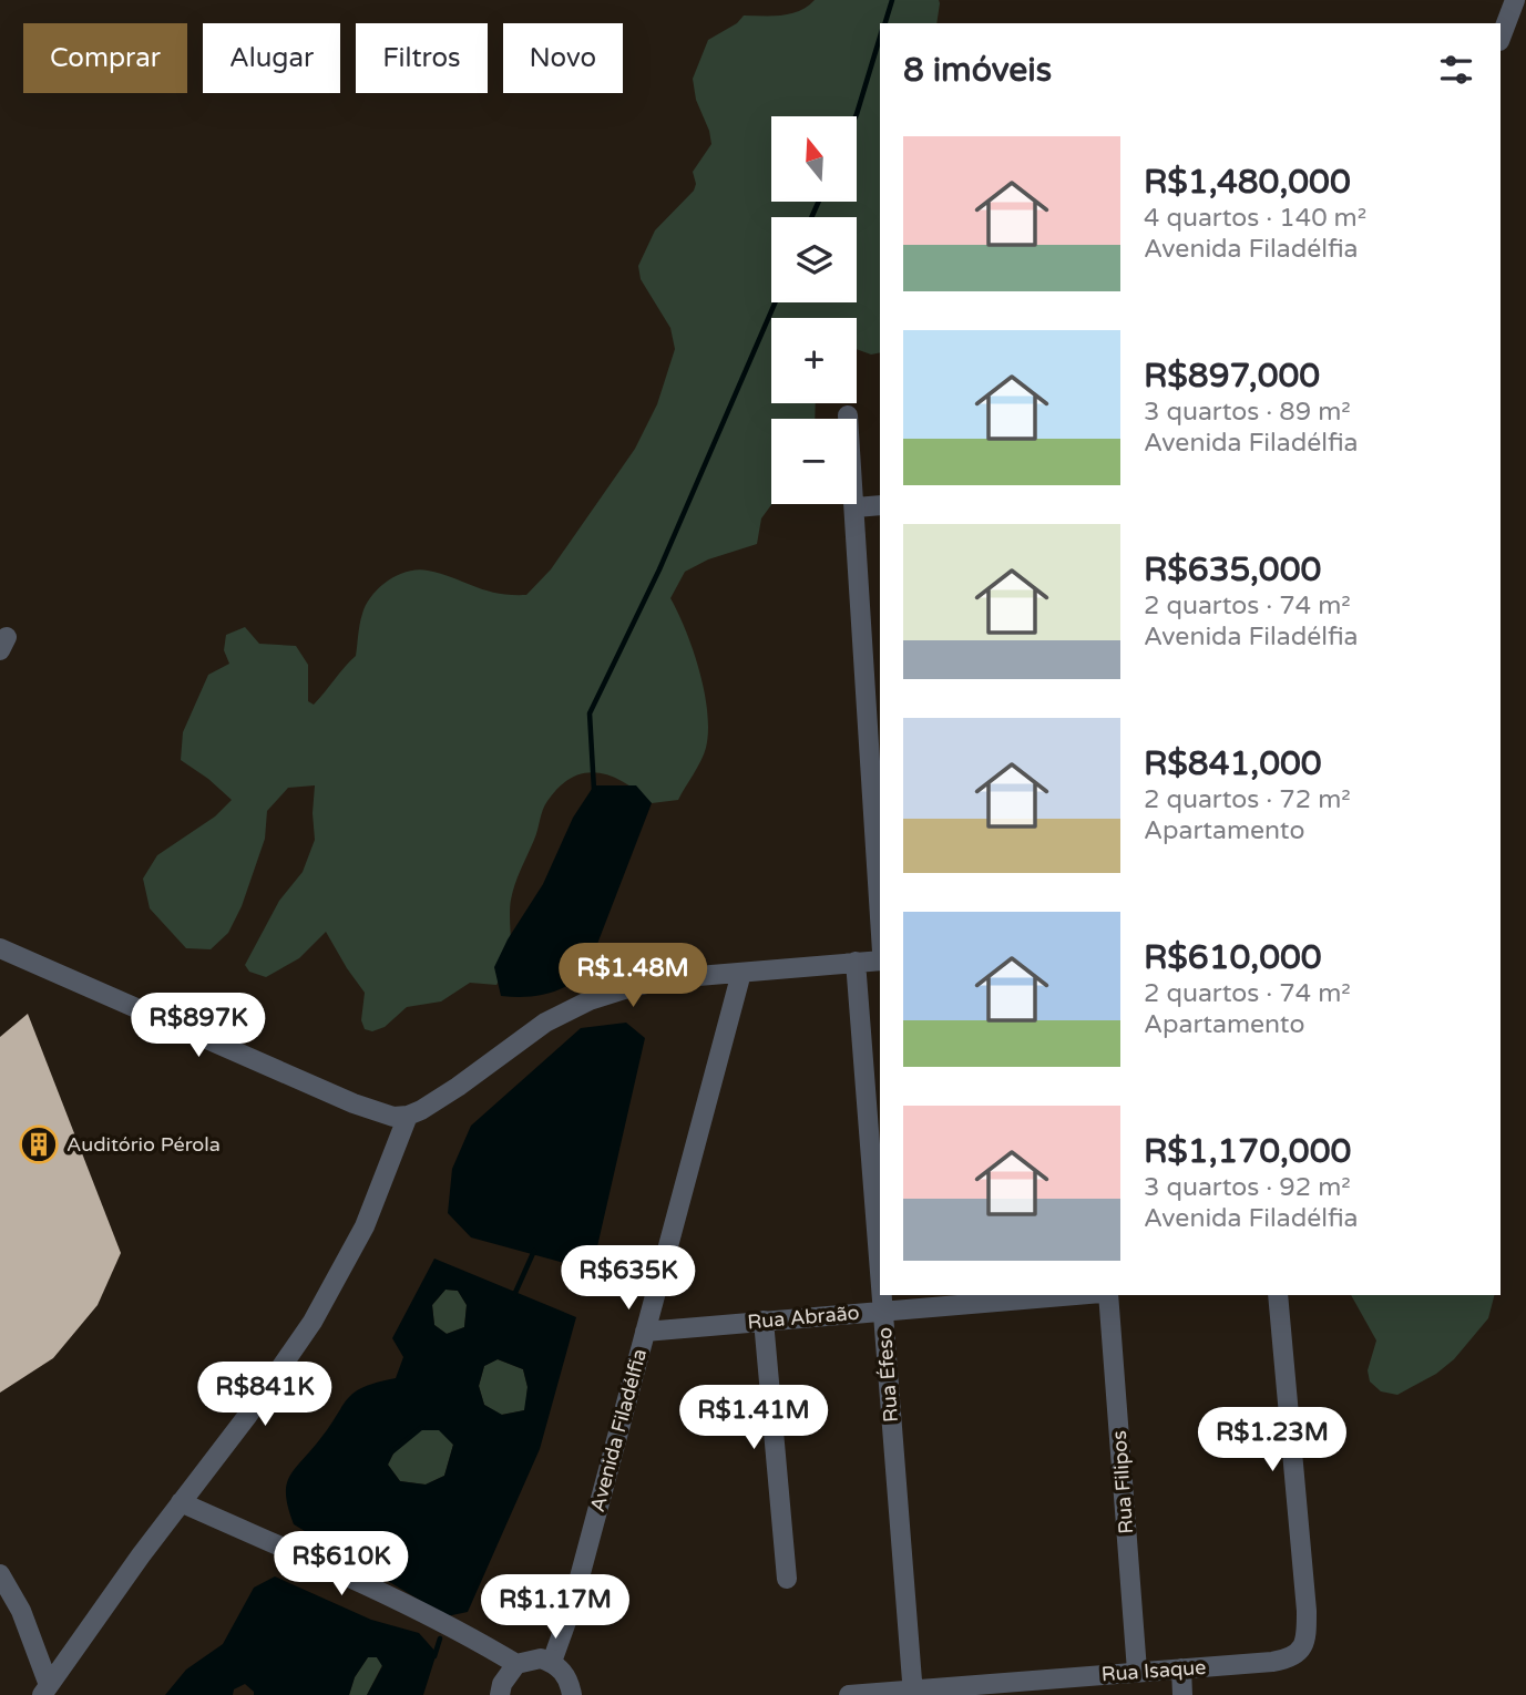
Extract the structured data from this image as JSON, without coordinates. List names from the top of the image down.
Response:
{
  "streets": {
    "street": [
      "Rua Abraão",
      "Rua Éfeso",
      "Avenida Filadélfia",
      "Rua Filipos",
      "Rua Isaque"
    ]
  },
  "crossings": [
    ["Rua Abraão", "Rua Éfeso"],
    ["Rua Abraão", "Avenida Filadélfia"],
    ["Rua Éfeso", "Rua Isaque"],
    ["Rua Filipos", "Rua Isaque"]
  ],
  "places": {
    "building": ["Auditório Pérola"]
  },
  "north": "top",
  "page": {
    "chip": [
      "Comprar",
      "Alugar",
      "Filtros",
      "Novo"
    ],
    "heading": "8 imóveis",
    "map_buttons": ["+", "−"],
    "list": [
      {
        "name": "R$1,480,000",
        "note": "4 quartos · 140 m² · Avenida Filadélfia"
      },
      {
        "name": "R$897,000",
        "note": "3 quartos · 89 m² · Avenida Filadélfia"
      },
      {
        "name": "R$635,000",
        "note": "2 quartos · 74 m² · Avenida Filadélfia"
      },
      {
        "name": "R$841,000",
        "note": "2 quartos · 72 m² · Apartamento"
      },
      {
        "name": "R$610,000",
        "note": "2 quartos · 74 m² · Apartamento"
      },
      {
        "name": "R$1,170,000",
        "note": "3 quartos · 92 m² · Avenida Filadélfia"
      }
    ],
    "price": [
      "R$1.48M",
      "R$897K",
      "R$635K",
      "R$841K",
      "R$1.41M",
      "R$1.23M",
      "R$610K",
      "R$1.17M"
    ]
  }
}
